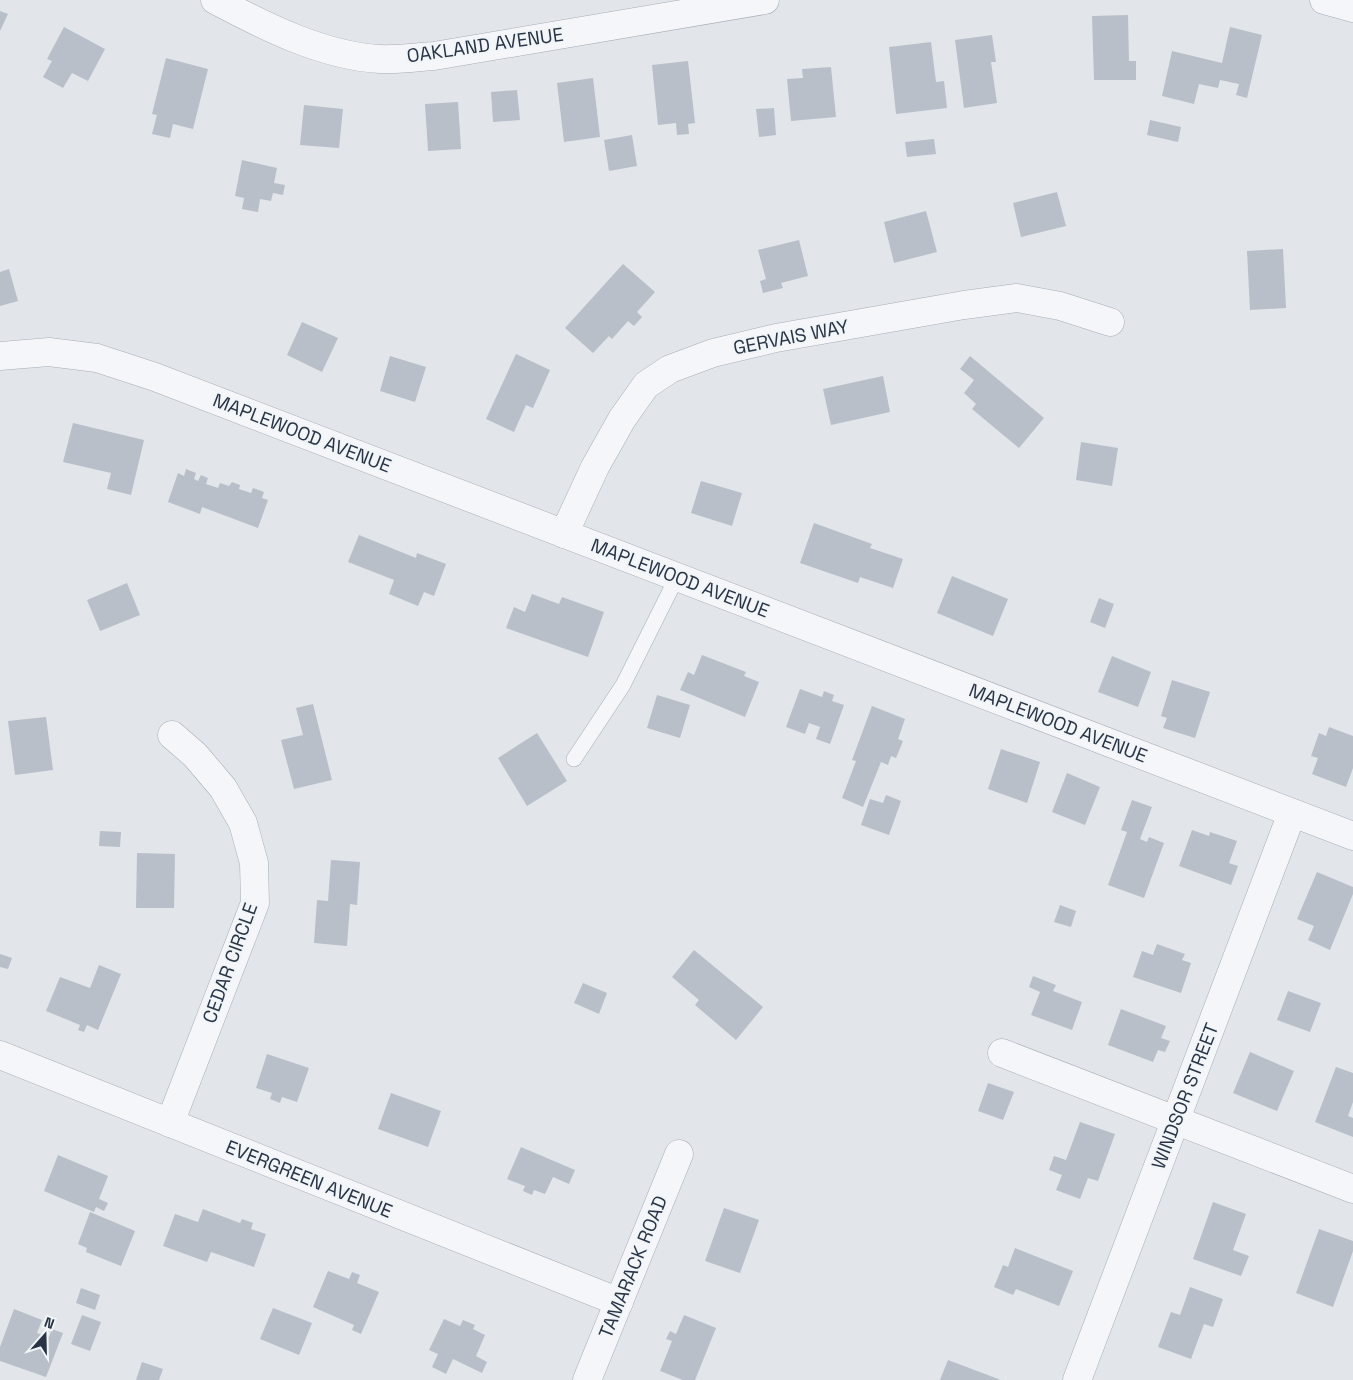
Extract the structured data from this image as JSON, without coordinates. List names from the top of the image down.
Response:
{
  "streets": {
    "street": [
      "OAKLAND AVENUE",
      "GERVAIS WAY",
      "MAPLEWOOD AVENUE",
      "CEDAR CIRCLE",
      "WINDSOR STREET",
      "EVERGREEN AVENUE",
      "TAMARACK ROAD"
    ]
  },
  "crossings": [
    ["GERVAIS WAY", "MAPLEWOOD AVENUE"],
    ["MAPLEWOOD AVENUE", "WINDSOR STREET"],
    ["CEDAR CIRCLE", "EVERGREEN AVENUE"],
    ["EVERGREEN AVENUE", "TAMARACK ROAD"]
  ],
  "north": "top"
}
